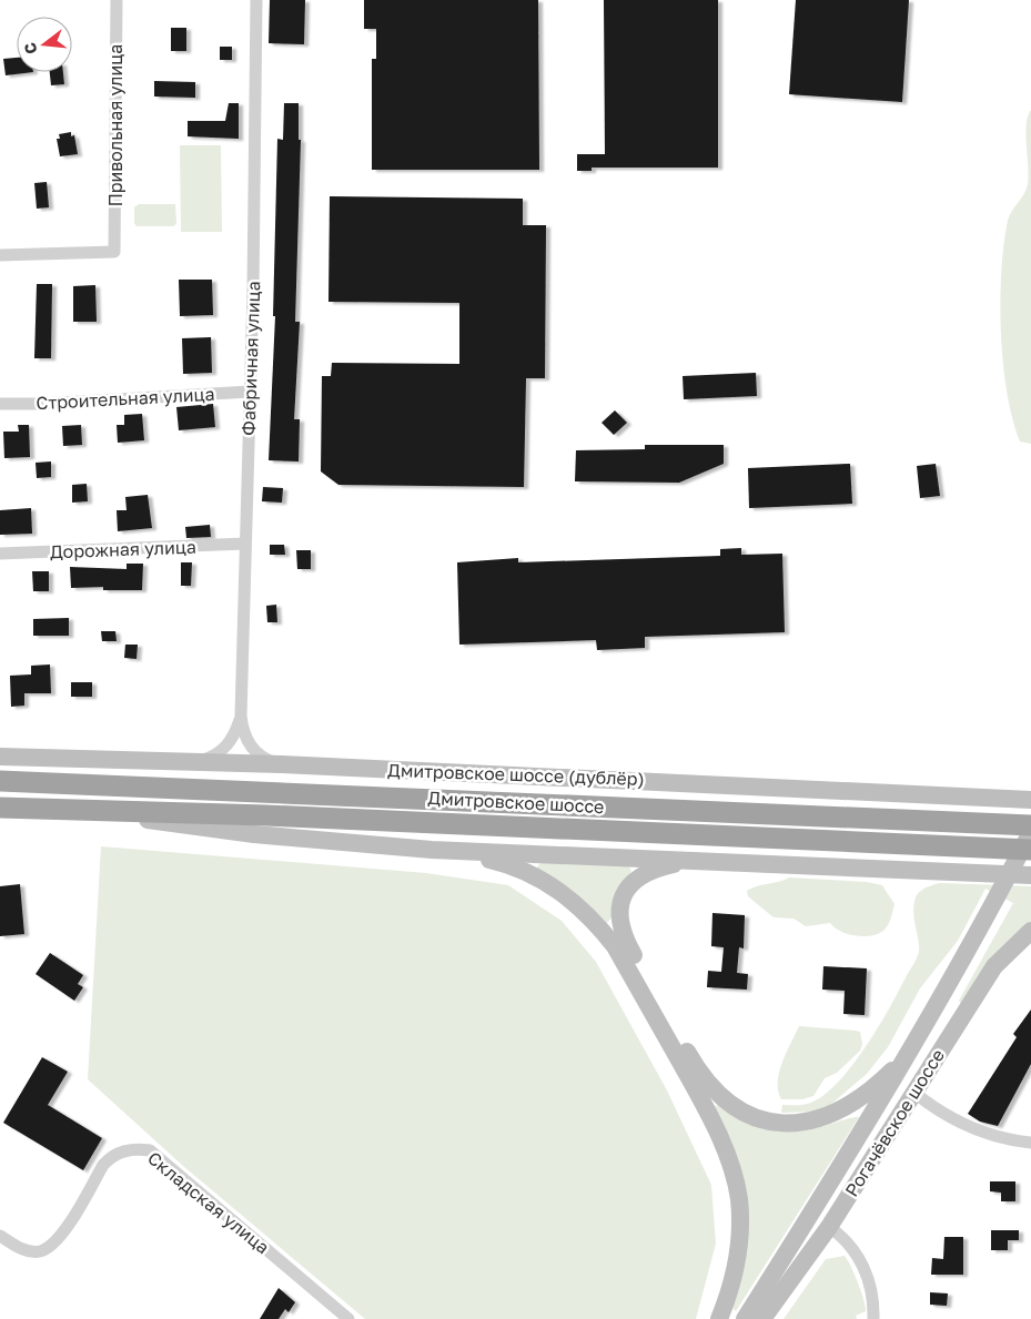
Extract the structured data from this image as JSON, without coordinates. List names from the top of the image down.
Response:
{
  "streets": {
    "highway": ["Дмитровское шоссе"],
    "main road": ["Дмитровское шоссе (дублёр)", "Рогачёвское шоссе"],
    "street": [
      "Привольная улица",
      "Фабричная улица",
      "Строительная улица",
      "Дорожная улица",
      "Складская улица"
    ]
  },
  "crossings": [
    ["Фабричная улица", "Строительная улица"],
    ["Фабричная улица", "Дорожная улица"],
    ["Фабричная улица", "Дмитровское шоссе (дублёр)"]
  ],
  "north": "left"
}
